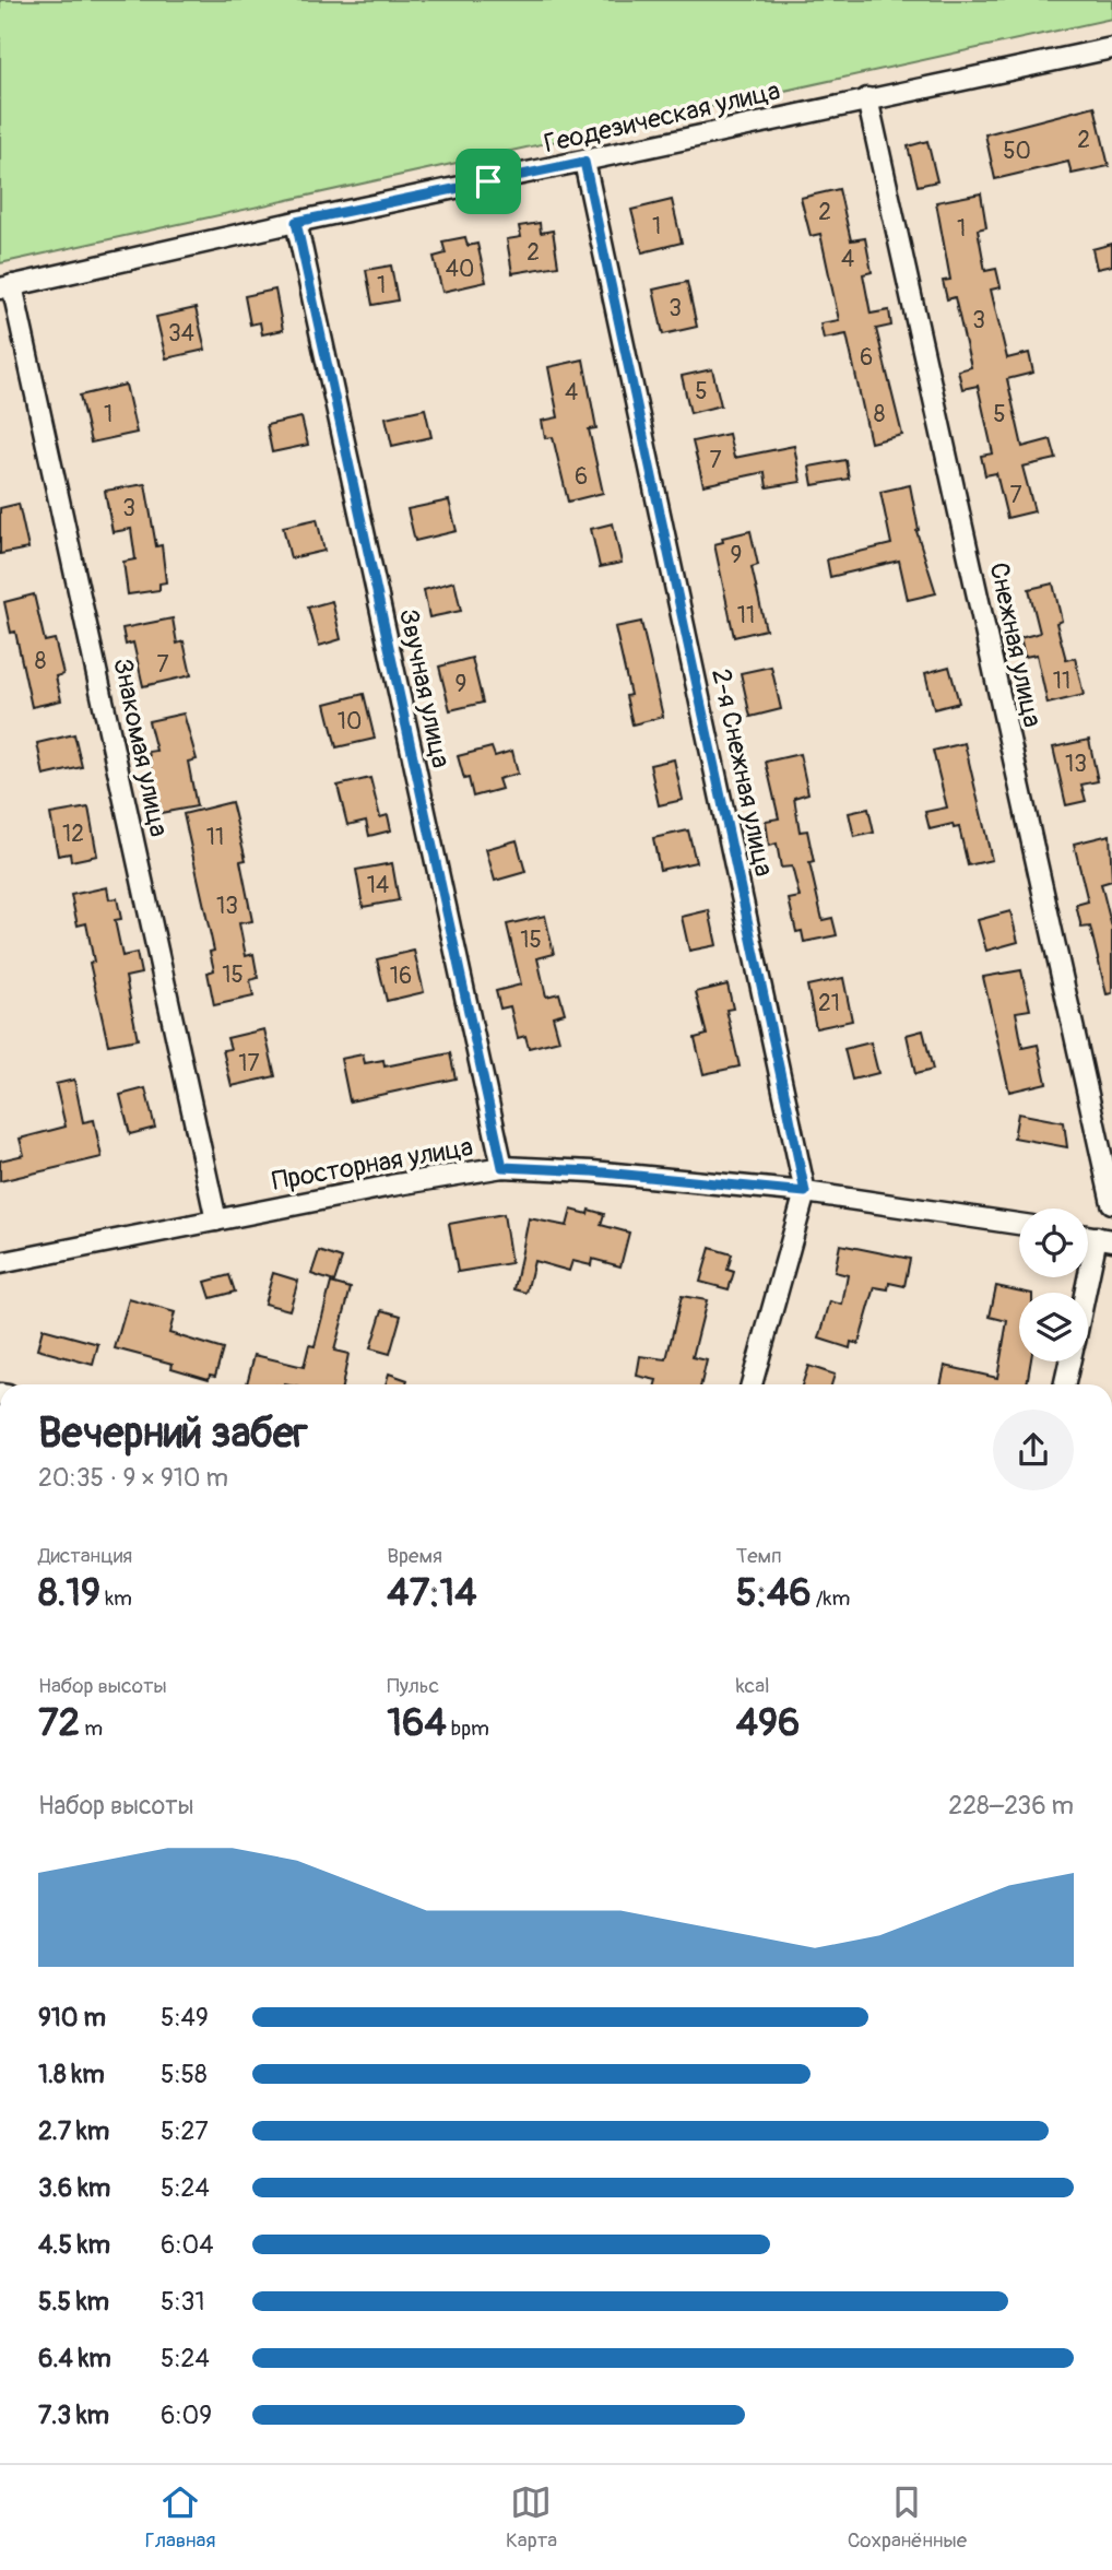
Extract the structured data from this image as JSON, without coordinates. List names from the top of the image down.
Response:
{
  "streets": {
    "street": [
      "Геодезическая улица",
      "Снежная улица",
      "Звучная улица",
      "Знакомая улица",
      "2-я Снежная улица",
      "Просторная улица"
    ]
  },
  "crossings": [
    ["Геодезическая улица", "Снежная улица"],
    ["Геодезическая улица", "Звучная улица"],
    ["Геодезическая улица", "Знакомая улица"],
    ["Геодезическая улица", "2-я Снежная улица"],
    ["Звучная улица", "Просторная улица"],
    ["Знакомая улица", "Просторная улица"],
    ["2-я Снежная улица", "Просторная улица"]
  ],
  "house_numbers": [
    "2",
    "50",
    "2",
    "1",
    "1",
    "2",
    "4",
    "40",
    "1",
    "3",
    "3",
    "34",
    "6",
    "5",
    "4",
    "1",
    "8",
    "5",
    "7",
    "6",
    "7",
    "3",
    "9",
    "11",
    "8",
    "7",
    "11",
    "9",
    "10",
    "13",
    "12",
    "11",
    "14",
    "13",
    "15",
    "15",
    "16",
    "21",
    "17"
  ],
  "page": {
    "heading": ["Вечерний забег", "20:35 · 9 × 910 m"],
    "stats": [
      ["Дистанция", "8.19 km"],
      ["Время", "47:14"],
      ["Темп", "5:46 /km"],
      ["Набор высоты", "72 m"],
      ["Пульс", "164 bpm"],
      ["kcal", "496"]
    ],
    "chart": ["Набор высоты", "228–236 m"],
    "list": [
      {
        "name": "910 m",
        "note": "5:49"
      },
      {
        "name": "1.8 km",
        "note": "5:58"
      },
      {
        "name": "2.7 km",
        "note": "5:27"
      },
      {
        "name": "3.6 km",
        "note": "5:24"
      },
      {
        "name": "4.5 km",
        "note": "6:04"
      },
      {
        "name": "5.5 km",
        "note": "5:31"
      },
      {
        "name": "6.4 km",
        "note": "5:24"
      },
      {
        "name": "7.3 km",
        "note": "6:09"
      }
    ],
    "tabs": ["Главная", "Карта", "Сохранённые"]
  }
}
